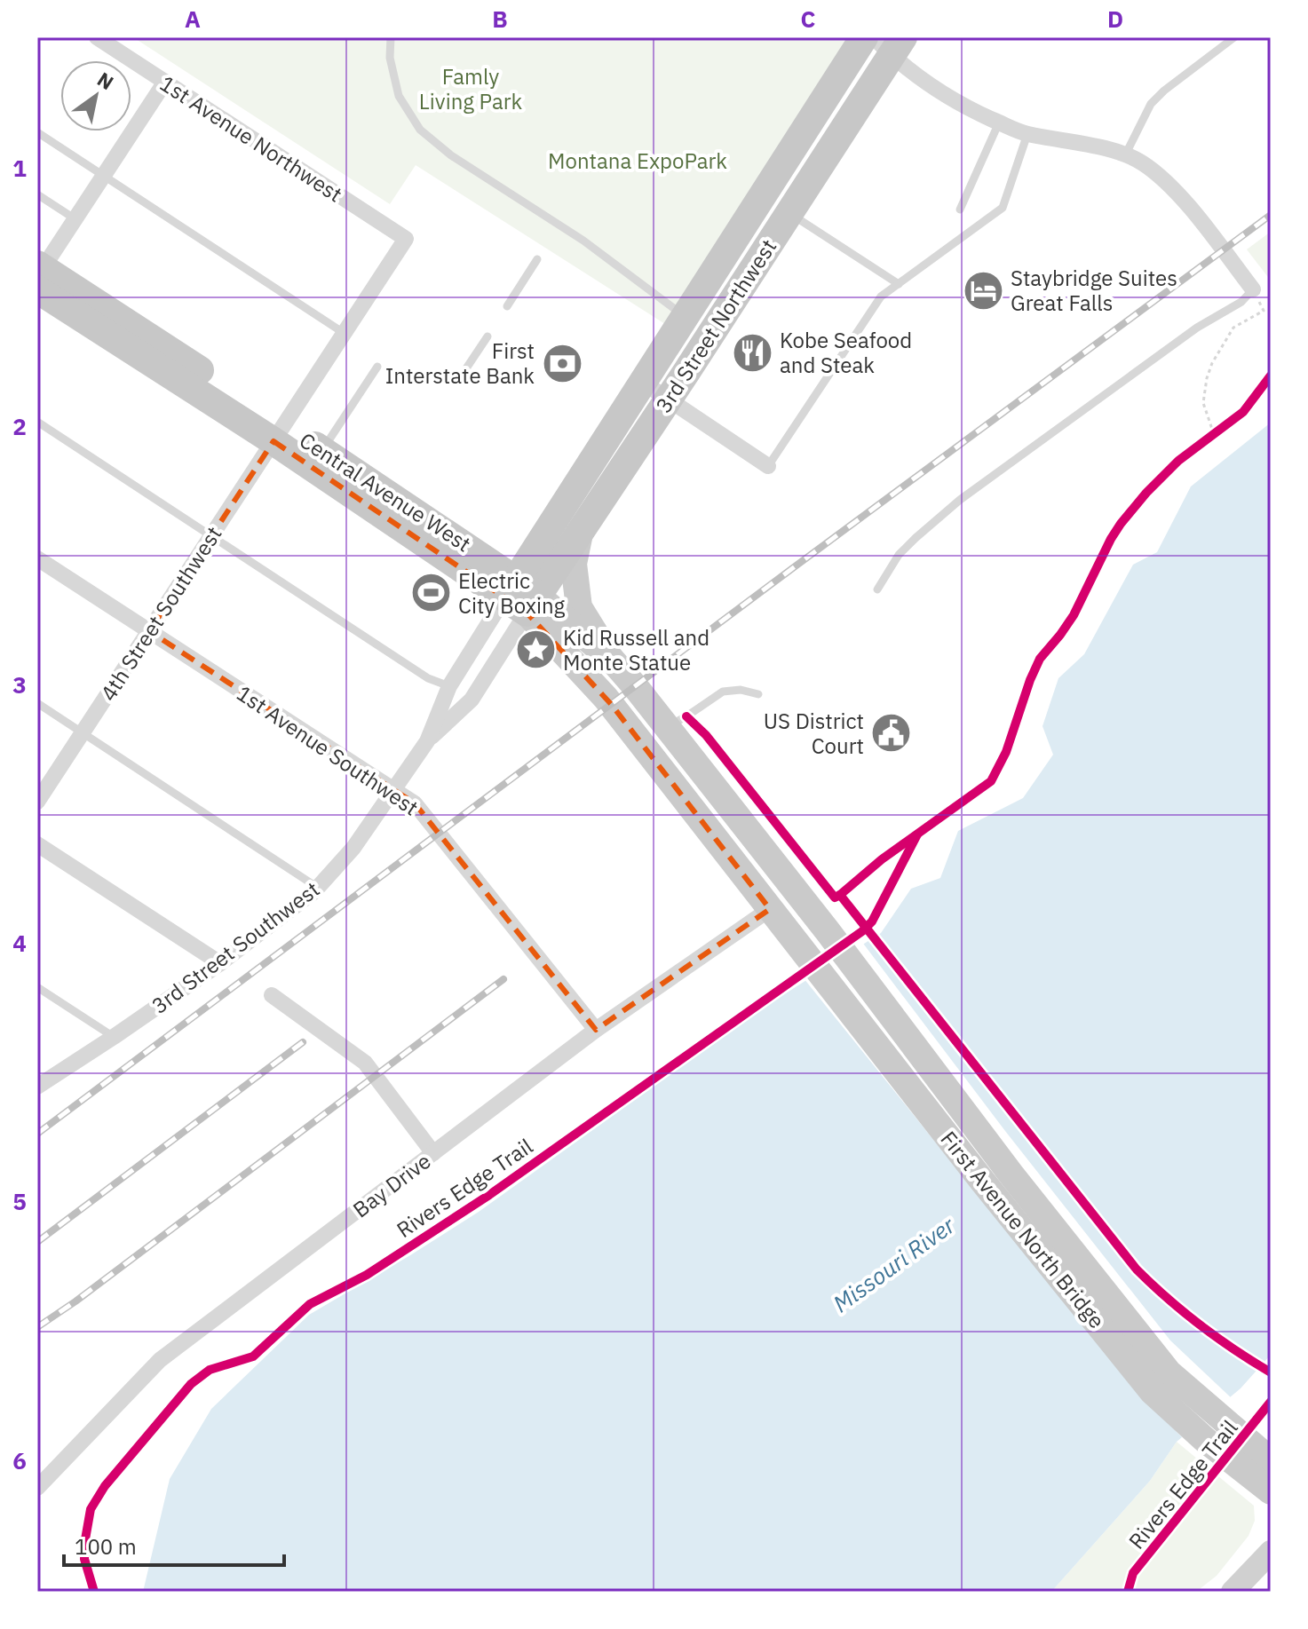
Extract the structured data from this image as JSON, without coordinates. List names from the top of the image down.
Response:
{
  "streets": {
    "highway": ["3rd Street Northwest", "Central Avenue West"],
    "main road": ["First Avenue North Bridge"],
    "street": [
      "1st Avenue Northwest",
      "4th Street Southwest",
      "1st Avenue Southwest",
      "3rd Street Southwest",
      "Bay Drive"
    ],
    "cycle path": ["Rivers Edge Trail"]
  },
  "crossings": [
    ["1st Avenue Northwest", "4th Street Southwest"],
    ["3rd Street Northwest", "Central Avenue West"],
    ["3rd Street Northwest", "3rd Street Southwest"],
    ["Central Avenue West", "4th Street Southwest"],
    ["Central Avenue West", "3rd Street Southwest"],
    ["Central Avenue West", "Bay Drive"],
    ["Central Avenue West", "First Avenue North Bridge"],
    ["4th Street Southwest", "1st Avenue Southwest"],
    ["1st Avenue Southwest", "3rd Street Southwest"],
    ["1st Avenue Southwest", "Bay Drive"]
  ],
  "water": ["Missouri River"],
  "parks": ["Famly Living Park", "Montana ExpoPark"],
  "places": {
    "hotel": ["Staybridge Suites Great Falls"],
    "restaurant": ["Kobe Seafood and Steak"],
    "bank": ["First Interstate Bank"],
    "sports": ["Electric City Boxing"],
    "place": ["Kid Russell and Monte Statue"],
    "public building": ["US District Court"]
  },
  "scale_bar": "100 m",
  "north": "top right",
  "grid": {
    "columns": [
      "A",
      "B",
      "C",
      "D"
    ],
    "rows": [
      "1",
      "2",
      "3",
      "4",
      "5",
      "6"
    ]
  }
}
